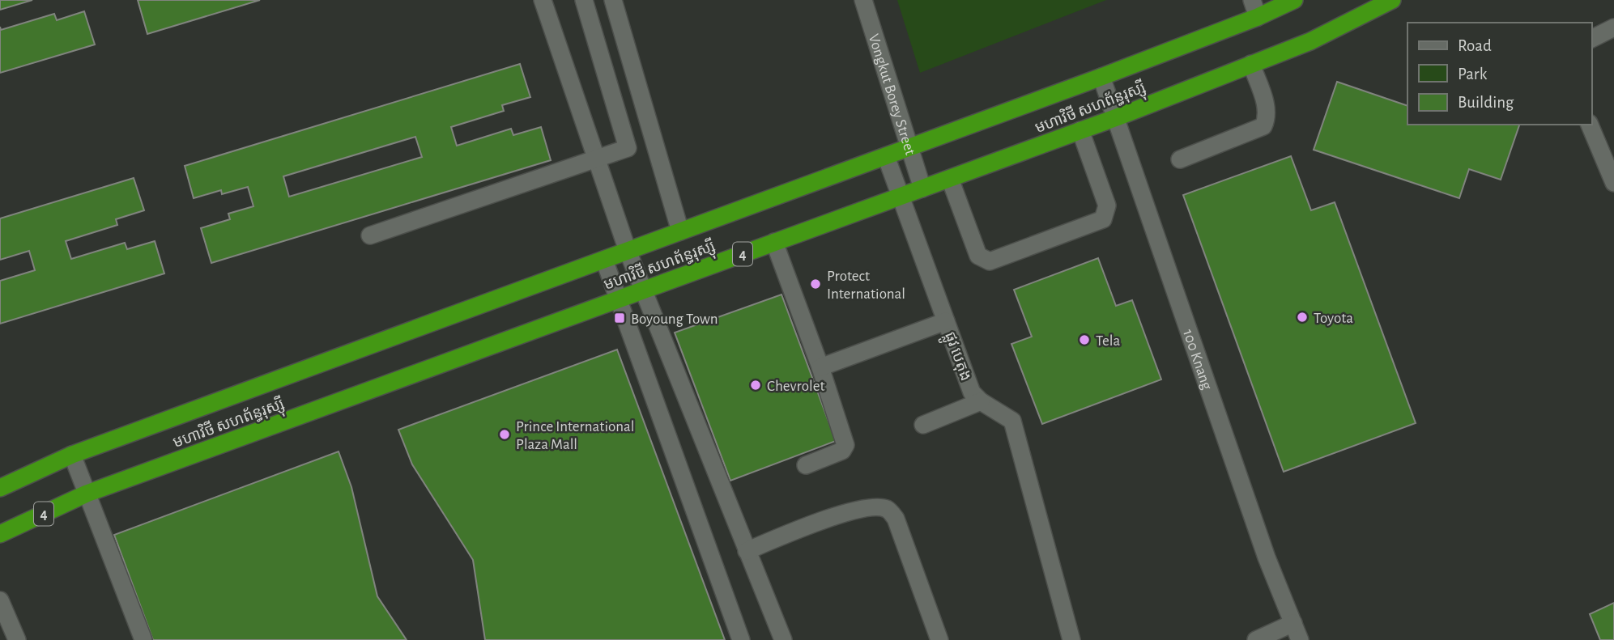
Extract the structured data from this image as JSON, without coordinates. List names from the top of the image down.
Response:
{
  "streets": {
    "highway": ["មហាវិថី សហព័ន្ធរុស្ស៊ី", "4"],
    "street": ["Vongkut Borey Street", "ផ្លូវ បេតុង", "100 Knang"]
  },
  "crossings": [
    ["Vongkut Borey Street", "មហាវិថី សហព័ន្ធរុស្ស៊ី"],
    ["មហាវិថី សហព័ន្ធរុស្ស៊ី", "ផ្លូវ បេតុង"],
    ["មហាវិថី សហព័ន្ធរុស្ស៊ី", "100 Knang"]
  ],
  "places": {
    "other": [
      "Protect International",
      "Toyota",
      "Tela",
      "Chevrolet",
      "Prince International Plaza Mall"
    ],
    "transit": ["Boyoung Town"]
  },
  "legend": ["Road", "Park", "Building"]
}
